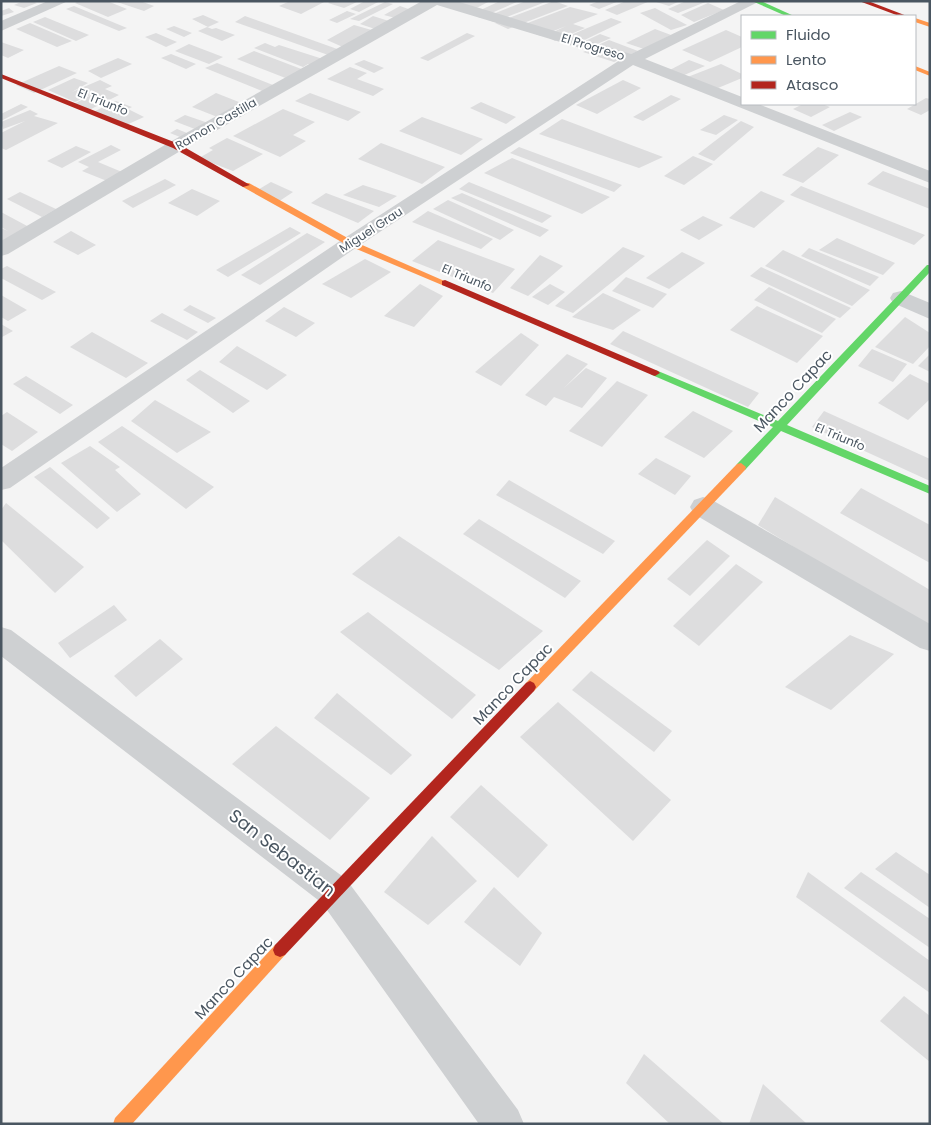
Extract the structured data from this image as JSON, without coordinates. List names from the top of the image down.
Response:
{
  "streets": {
    "street": [
      "El Progreso",
      "El Triunfo",
      "Ramon Castilla",
      "Miguel Grau",
      "Manco Capac",
      "San Sebastian"
    ]
  },
  "crossings": [
    ["El Progreso", "Miguel Grau"],
    ["El Triunfo", "Ramon Castilla"],
    ["El Triunfo", "Miguel Grau"],
    ["El Triunfo", "Manco Capac"],
    ["Manco Capac", "San Sebastian"]
  ],
  "legend": ["Fluido", "Lento", "Atasco"]
}
